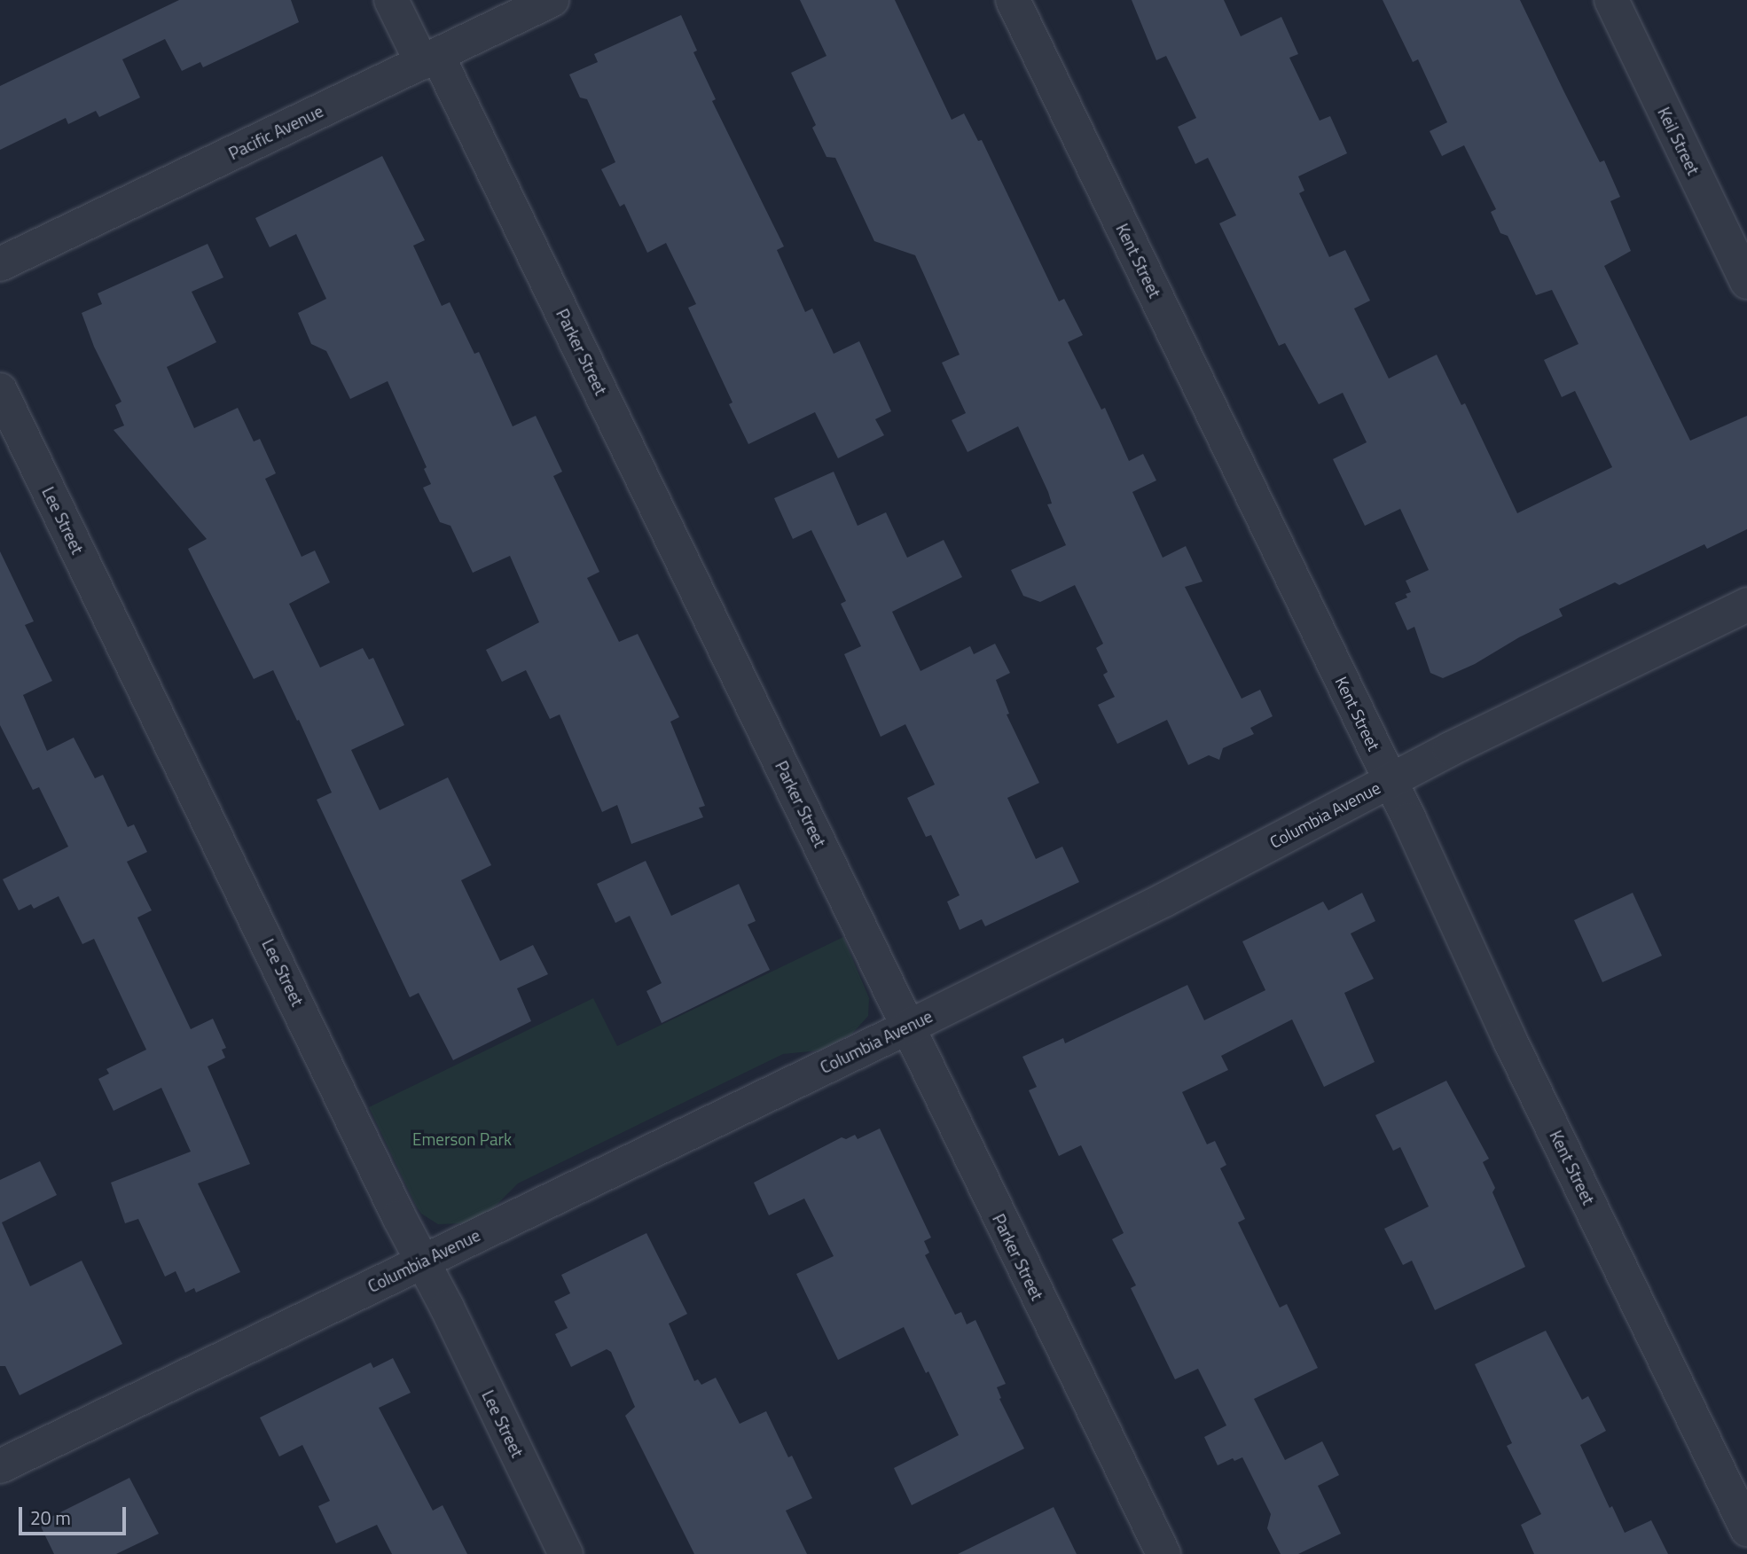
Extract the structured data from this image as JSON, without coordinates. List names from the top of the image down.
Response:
{
  "streets": {
    "street": [
      "Pacific Avenue",
      "Keil Street",
      "Kent Street",
      "Parker Street",
      "Lee Street",
      "Columbia Avenue"
    ]
  },
  "crossings": [
    ["Pacific Avenue", "Parker Street"],
    ["Kent Street", "Columbia Avenue"],
    ["Parker Street", "Columbia Avenue"],
    ["Lee Street", "Columbia Avenue"]
  ],
  "parks": ["Emerson Park"],
  "scale_bar": "20 m"
}
